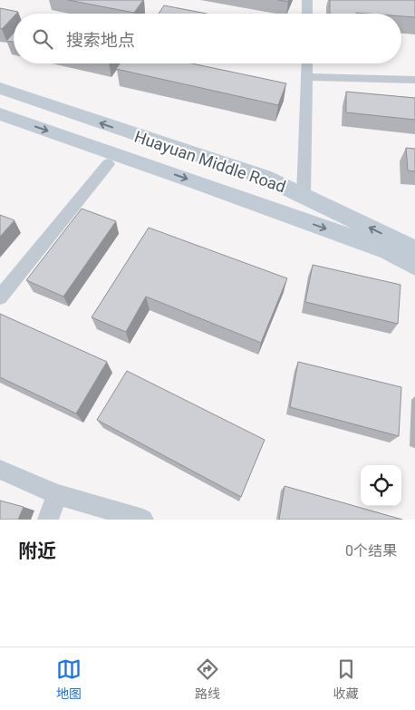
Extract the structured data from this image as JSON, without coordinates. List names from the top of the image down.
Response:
{
  "streets": {
    "main road": ["Huayuan Middle Road"]
  },
  "page": {
    "search": "搜索地点",
    "heading": ["附近", "0个结果"],
    "nav": ["地图", "路线", "收藏"]
  }
}
